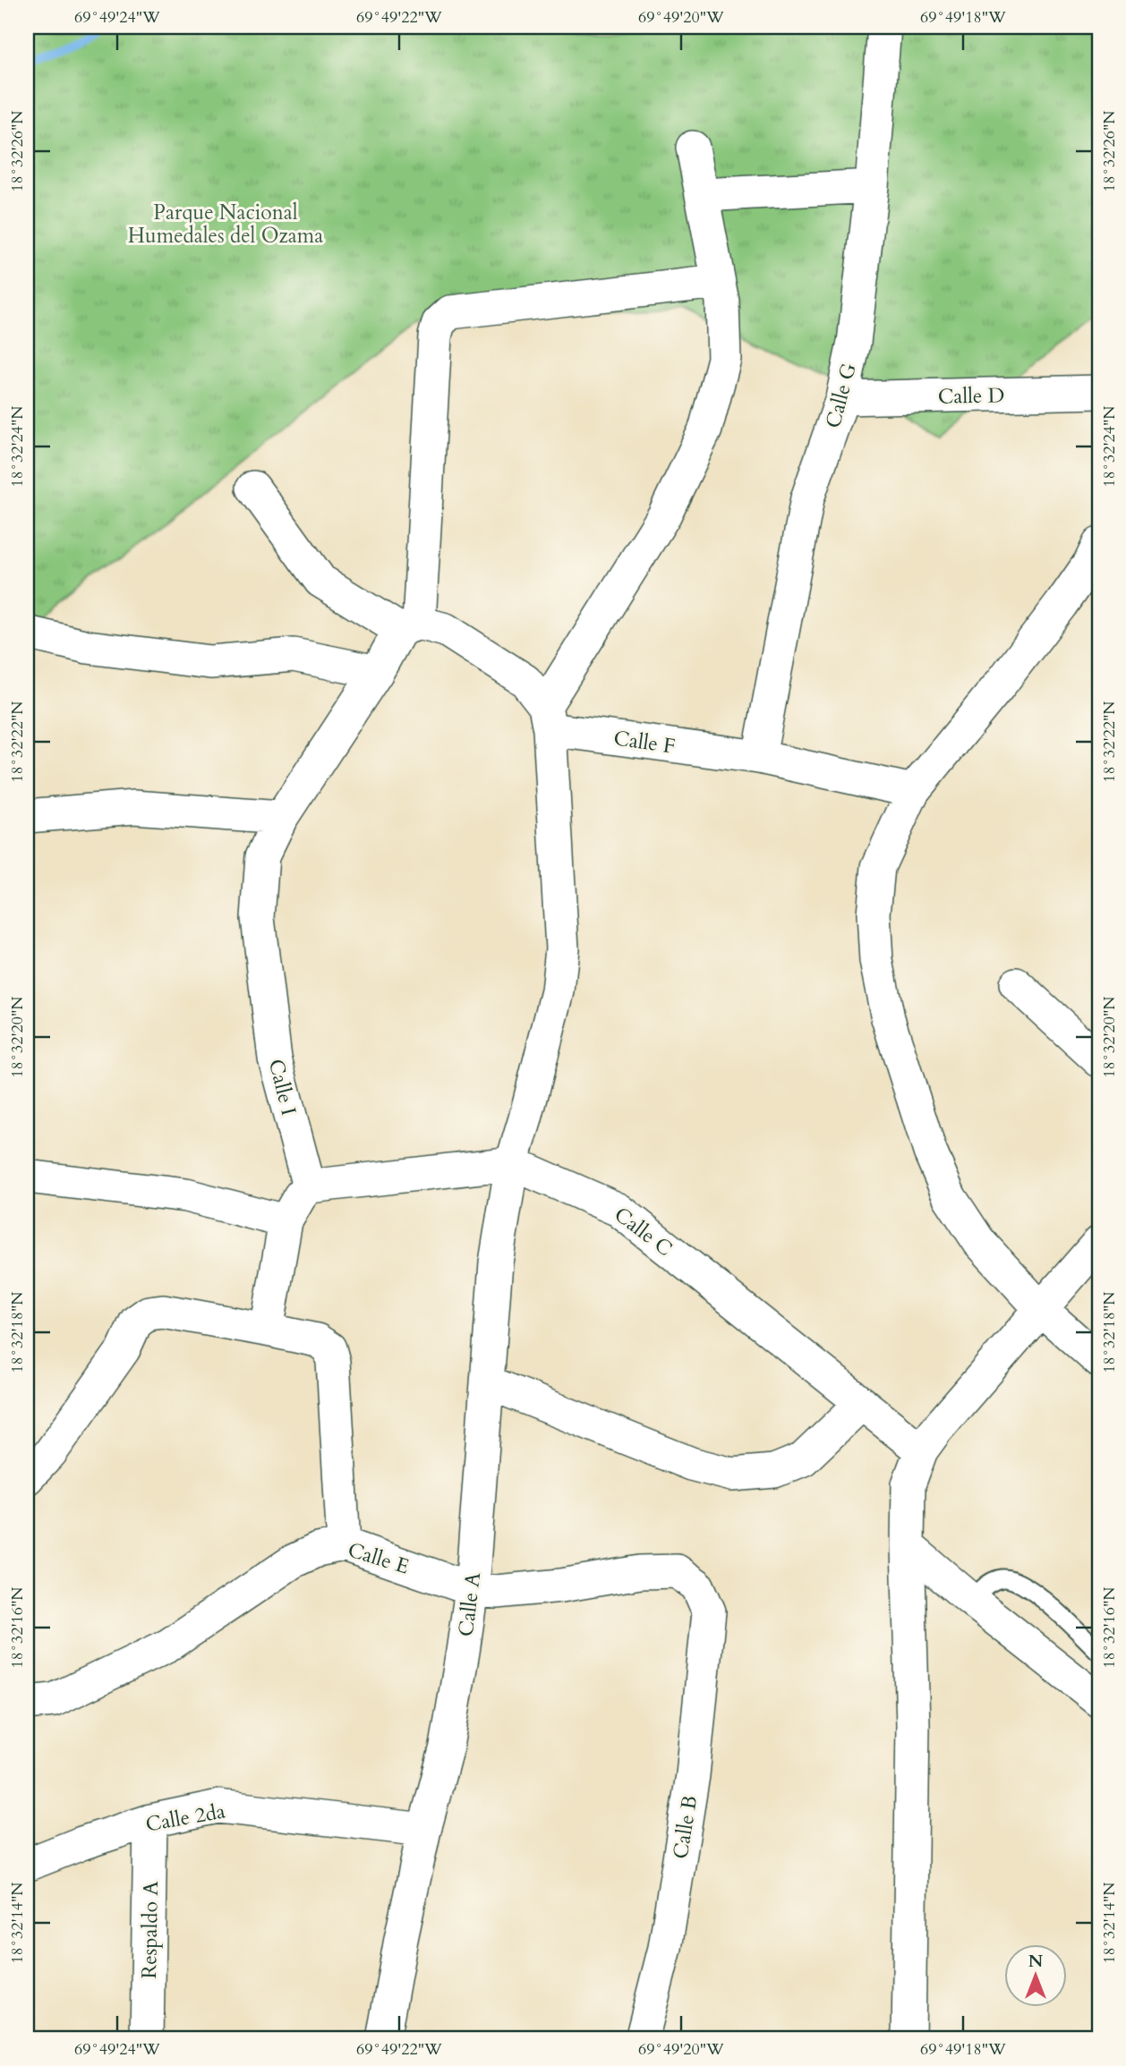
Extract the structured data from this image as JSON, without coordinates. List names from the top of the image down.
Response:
{
  "streets": {
    "street": [
      "Calle G",
      "Calle D",
      "Calle F",
      "Calle I",
      "Calle C",
      "Calle E",
      "Calle A",
      "Calle 2da",
      "Calle B",
      "Respaldo A"
    ]
  },
  "crossings": [
    ["Calle G", "Calle D"],
    ["Calle G", "Calle F"],
    ["Calle F", "Calle A"],
    ["Calle C", "Calle A"],
    ["Calle E", "Calle A"],
    ["Calle E", "Calle B"],
    ["Calle A", "Calle 2da"],
    ["Calle 2da", "Respaldo A"]
  ],
  "parks": ["Parque Nacional Humedales del Ozama"],
  "north": "top",
  "coordinates": [
    "69°49'24\"W",
    "69°49'22\"W",
    "69°49'20\"W",
    "69°49'18\"W",
    "18°32'26\"N",
    "18°32'24\"N",
    "18°32'22\"N",
    "18°32'20\"N",
    "18°32'18\"N",
    "18°32'16\"N",
    "18°32'14\"N"
  ]
}
